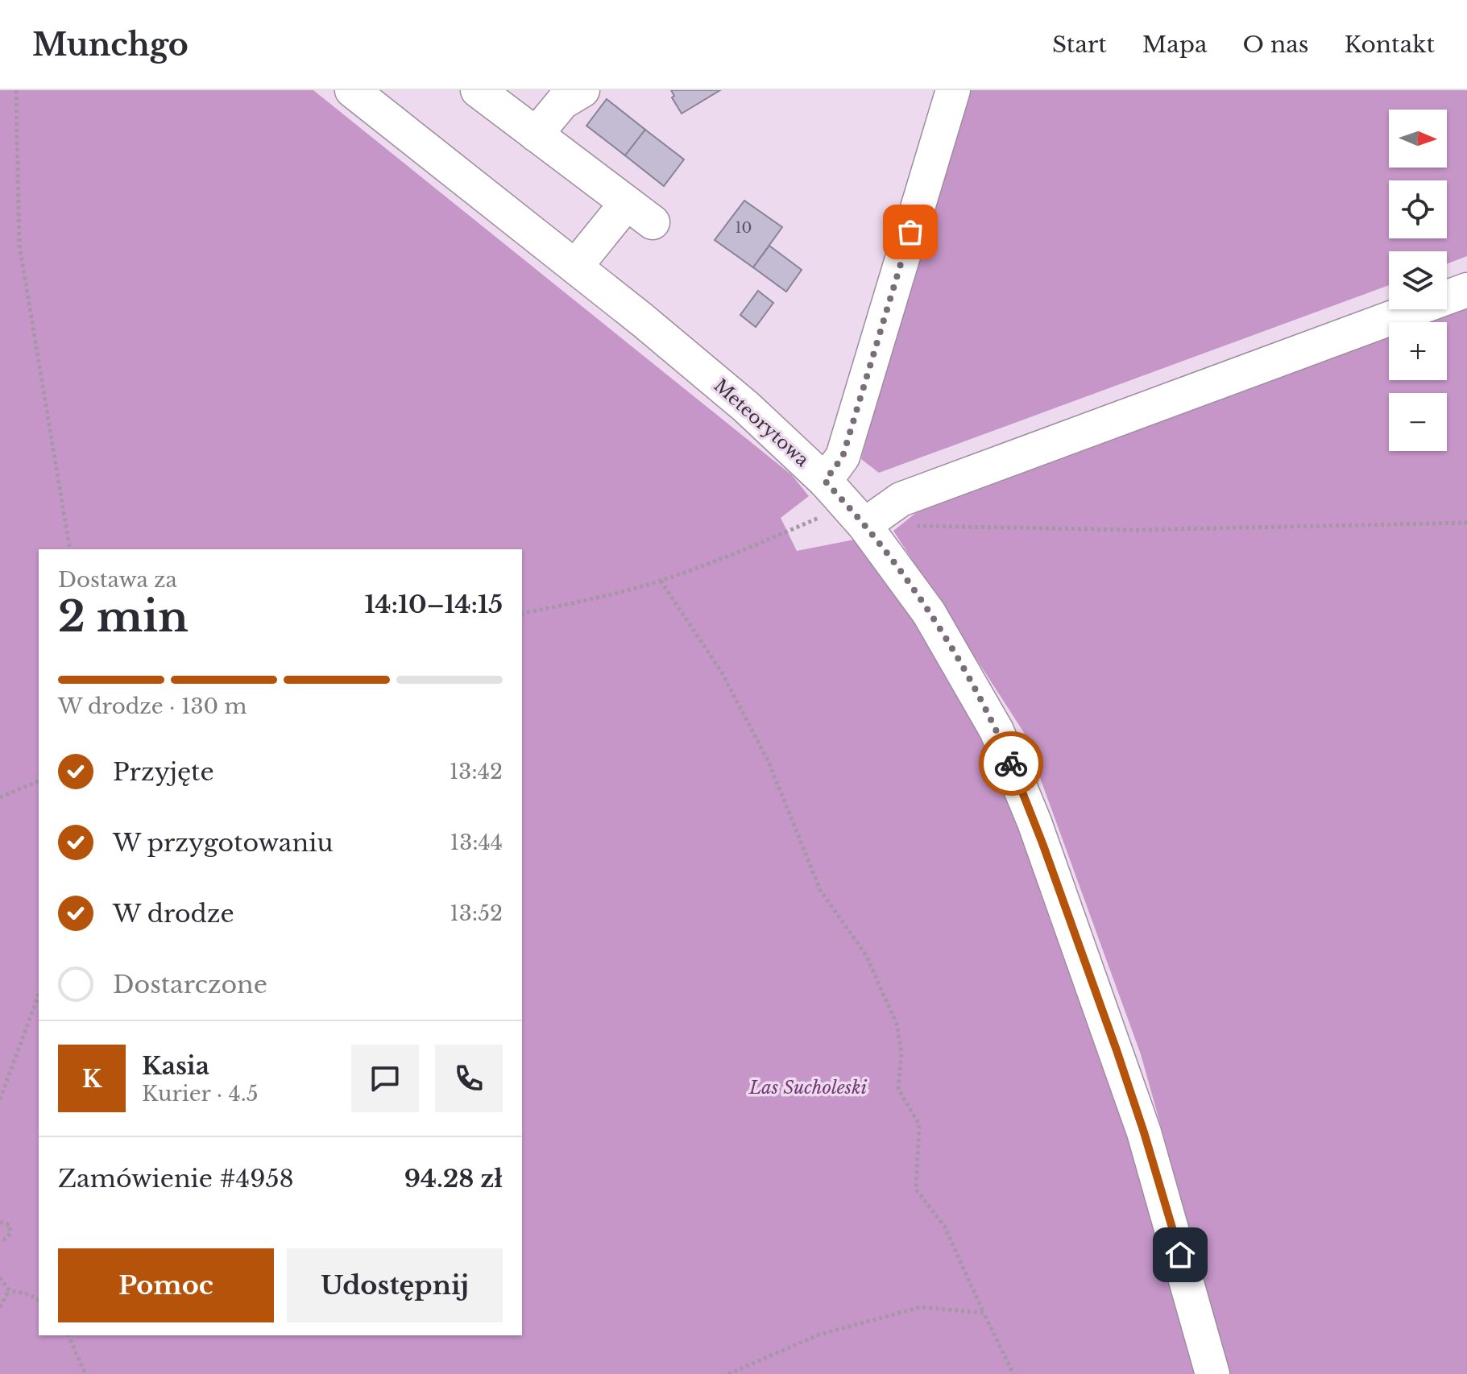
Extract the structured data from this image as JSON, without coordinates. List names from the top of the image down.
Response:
{
  "streets": {
    "street": ["Meteorytowa"]
  },
  "parks": ["Las Sucholeski"],
  "house_numbers": ["10"],
  "north": "right",
  "page": {
    "header": "Munchgo",
    "nav": [
      "Start",
      "Mapa",
      "O nas",
      "Kontakt"
    ],
    "map_buttons": ["+", "−"],
    "heading": ["2 min", "Dostawa za", "14:10–14:15"],
    "panel": [
      "Kasia",
      "Kurier · 4.5",
      "Zamówienie #4958",
      "94.28 zł"
    ],
    "bar": "W drodze · 130 m",
    "list": [
      ["Przyjęte", "13:42"],
      ["W przygotowaniu", "13:44"],
      ["W drodze", "13:52"],
      "Dostarczone"
    ],
    "round": "K",
    "buttons": ["Pomoc", "Udostępnij"]
  }
}
